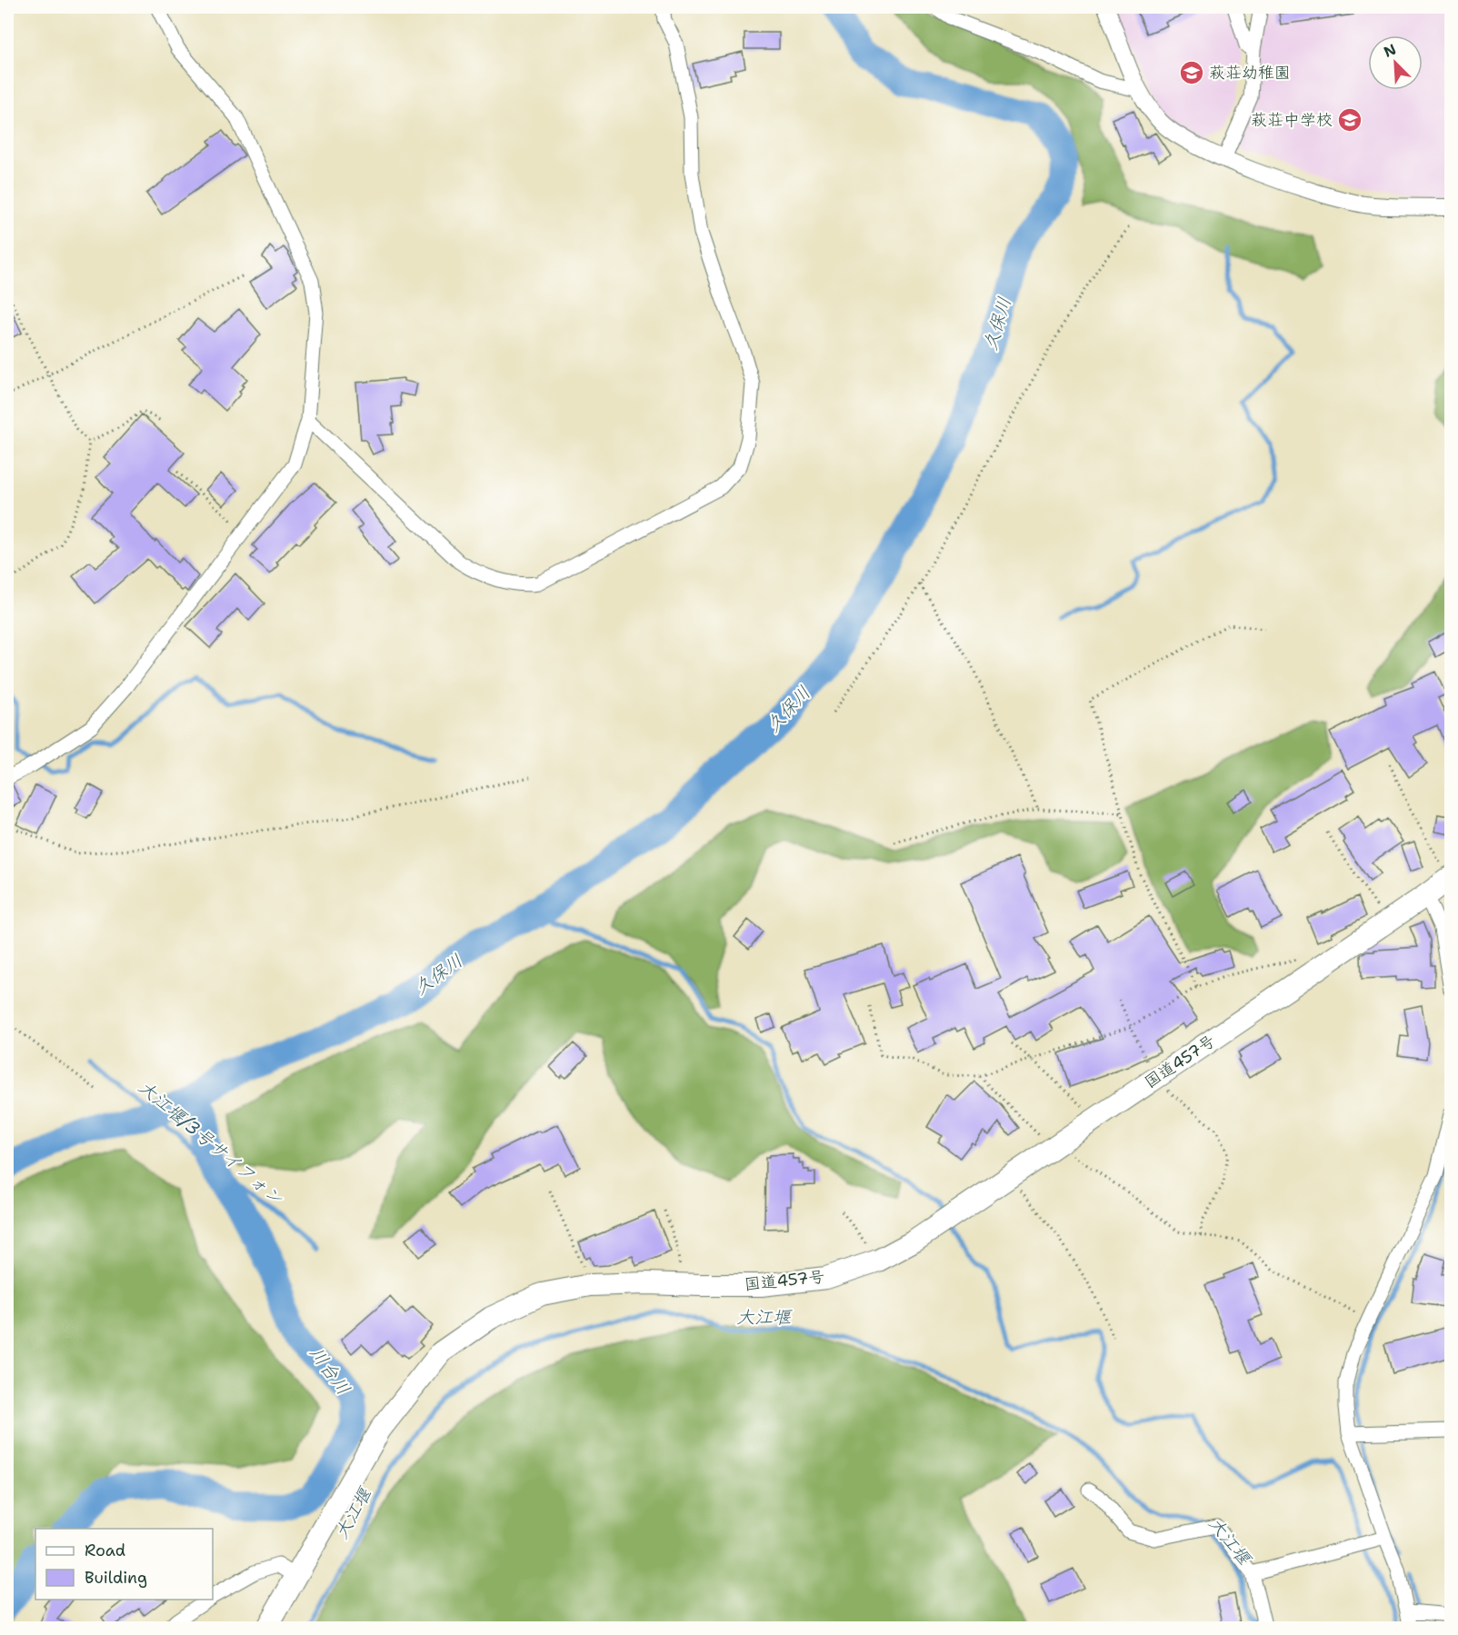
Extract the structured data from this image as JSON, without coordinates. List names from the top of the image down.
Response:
{
  "streets": {
    "highway": ["国道457号"]
  },
  "water": [
    "久保川",
    "大江堰/3号サイフォン",
    "大江堰",
    "川台川"
  ],
  "places": {
    "school or university": ["萩荘幼稚園", "萩荘中学校"]
  },
  "legend": ["Road", "Building"],
  "north": "top left"
}
